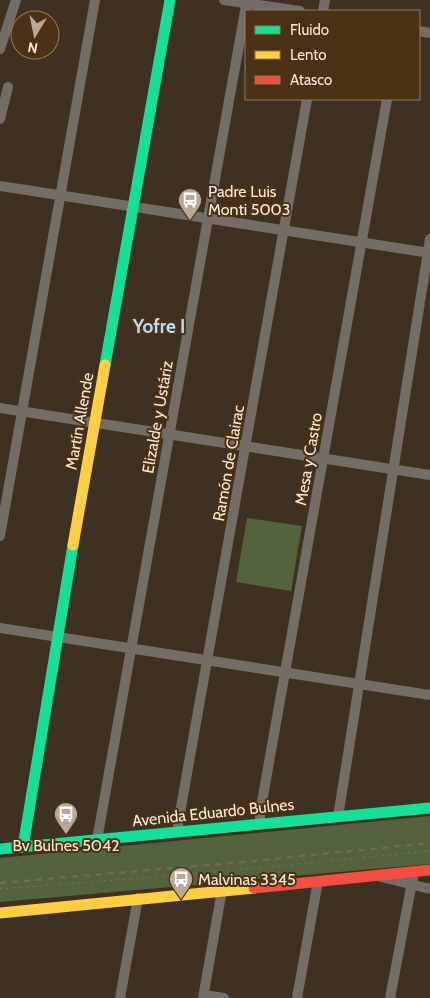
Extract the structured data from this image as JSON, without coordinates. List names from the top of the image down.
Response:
{
  "streets": {
    "main road": ["Martín Allende", "Avenida Eduardo Bulnes"],
    "street": ["Elizalde y Ustáriz", "Mesa y Castro", "Ramón de Clairac"]
  },
  "crossings": [
    ["Elizalde y Ustáriz", "Avenida Eduardo Bulnes"],
    ["Martín Allende", "Avenida Eduardo Bulnes"],
    ["Mesa y Castro", "Avenida Eduardo Bulnes"],
    ["Ramón de Clairac", "Avenida Eduardo Bulnes"]
  ],
  "districts": ["Yofre I"],
  "places": {
    "bus stop": ["Padre Luis Monti 5003", "Bv Bulnes 5042", "Malvinas 3345"]
  },
  "legend": ["Fluido", "Lento", "Atasco"],
  "north": "bottom"
}
